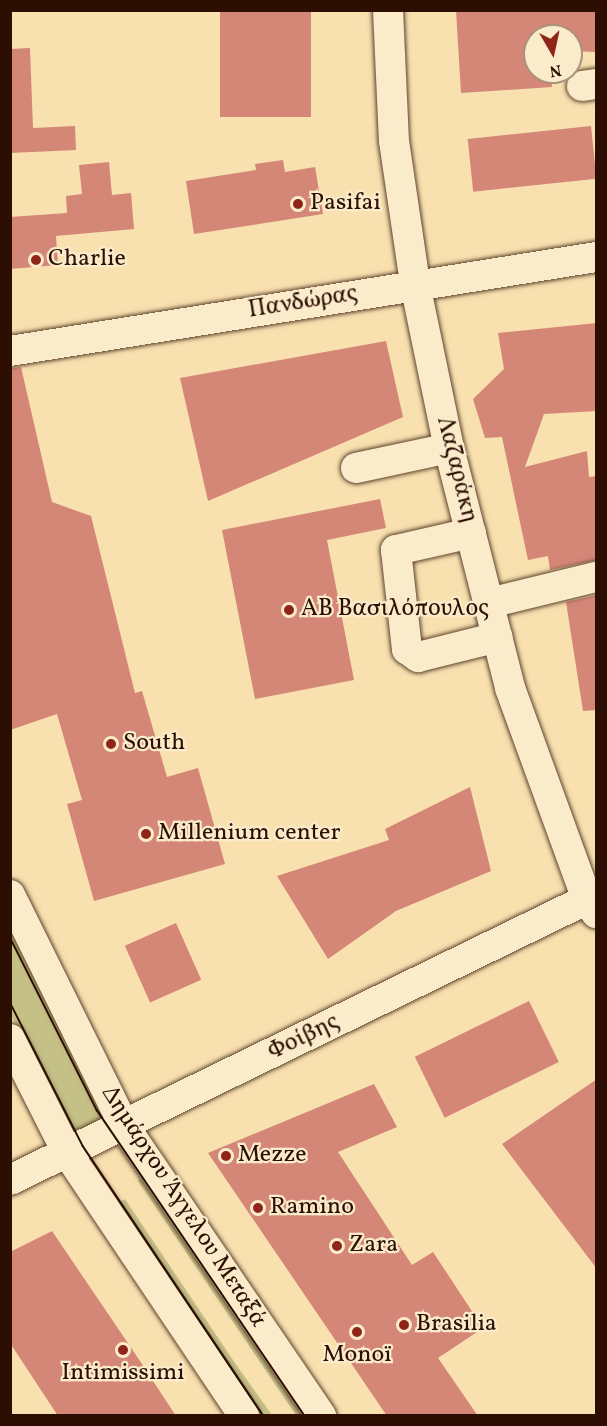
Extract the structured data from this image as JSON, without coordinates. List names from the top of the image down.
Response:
{
  "streets": {
    "street": [
      "Πανδώρας",
      "Λαζαράκη",
      "Φοίβης",
      "Δημάρχου Άγγελου Μεταξά"
    ]
  },
  "crossings": [
    ["Πανδώρας", "Λαζαράκη"],
    ["Λαζαράκη", "Φοίβης"],
    ["Φοίβης", "Δημάρχου Άγγελου Μεταξά"]
  ],
  "places": [
    "Pasifai",
    "Charlie",
    "ΑΒ Βασιλόπουλος",
    "South",
    "Millenium center",
    "Mezze",
    "Ramino",
    "Zara",
    "Brasilia",
    "Monoï",
    "Intimissimi"
  ],
  "north": "bottom"
}
